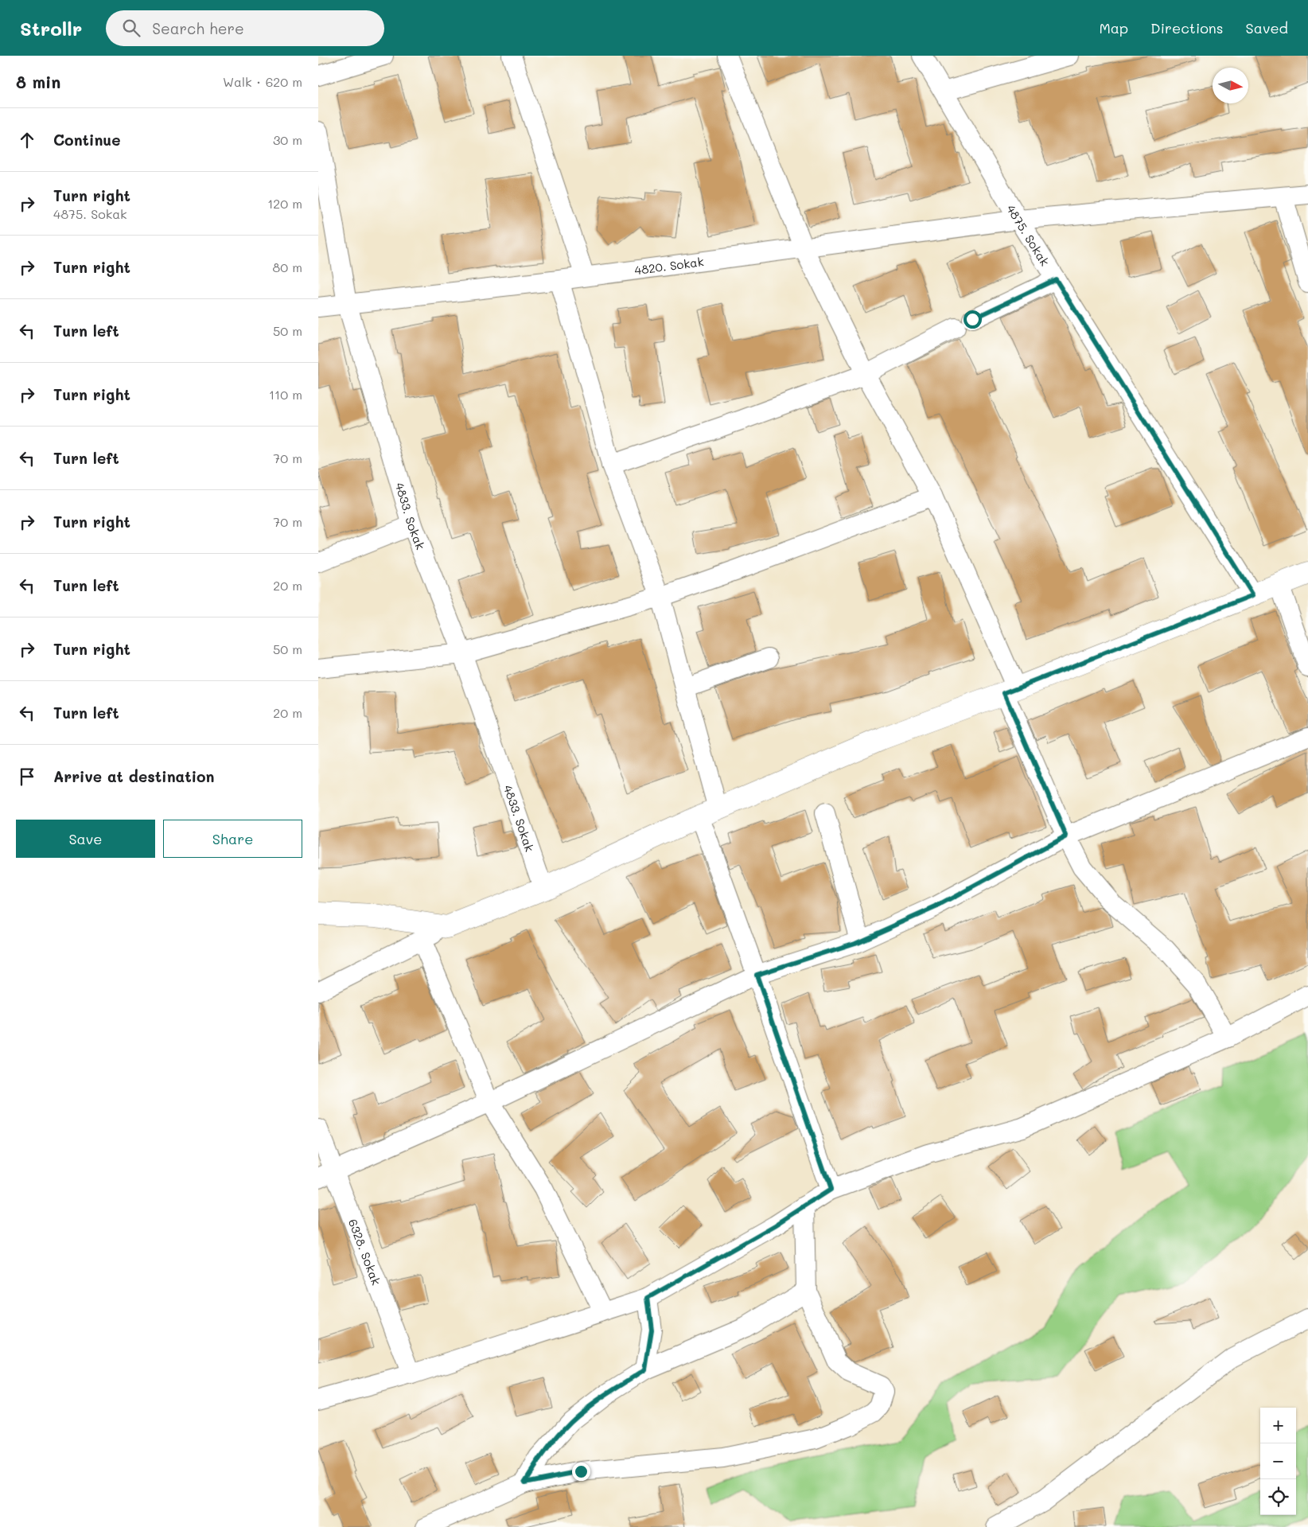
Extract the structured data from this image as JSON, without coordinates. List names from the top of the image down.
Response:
{
  "streets": {
    "street": [
      "4875. Sokak",
      "4820. Sokak",
      "4833. Sokak",
      "6328. Sokak"
    ]
  },
  "crossings": [
    ["4875. Sokak", "4820. Sokak"],
    ["4820. Sokak", "4833. Sokak"]
  ],
  "north": "right",
  "page": {
    "header": "Strollr",
    "search": "Search here",
    "nav": ["Map", "Directions", "Saved"],
    "heading": ["8 min", "Walk · 620 m"],
    "list": [
      ["Continue", "30 m"],
      ["Turn right", "4875. Sokak", "120 m"],
      ["Turn right", "80 m"],
      ["Turn left", "50 m"],
      ["Turn right", "110 m"],
      ["Turn left", "70 m"],
      ["Turn right", "70 m"],
      ["Turn left", "20 m"],
      ["Turn right", "50 m"],
      ["Turn left", "20 m"],
      "Arrive at destination"
    ],
    "buttons": ["Save", "Share"],
    "map_buttons": ["+", "−"]
  }
}
